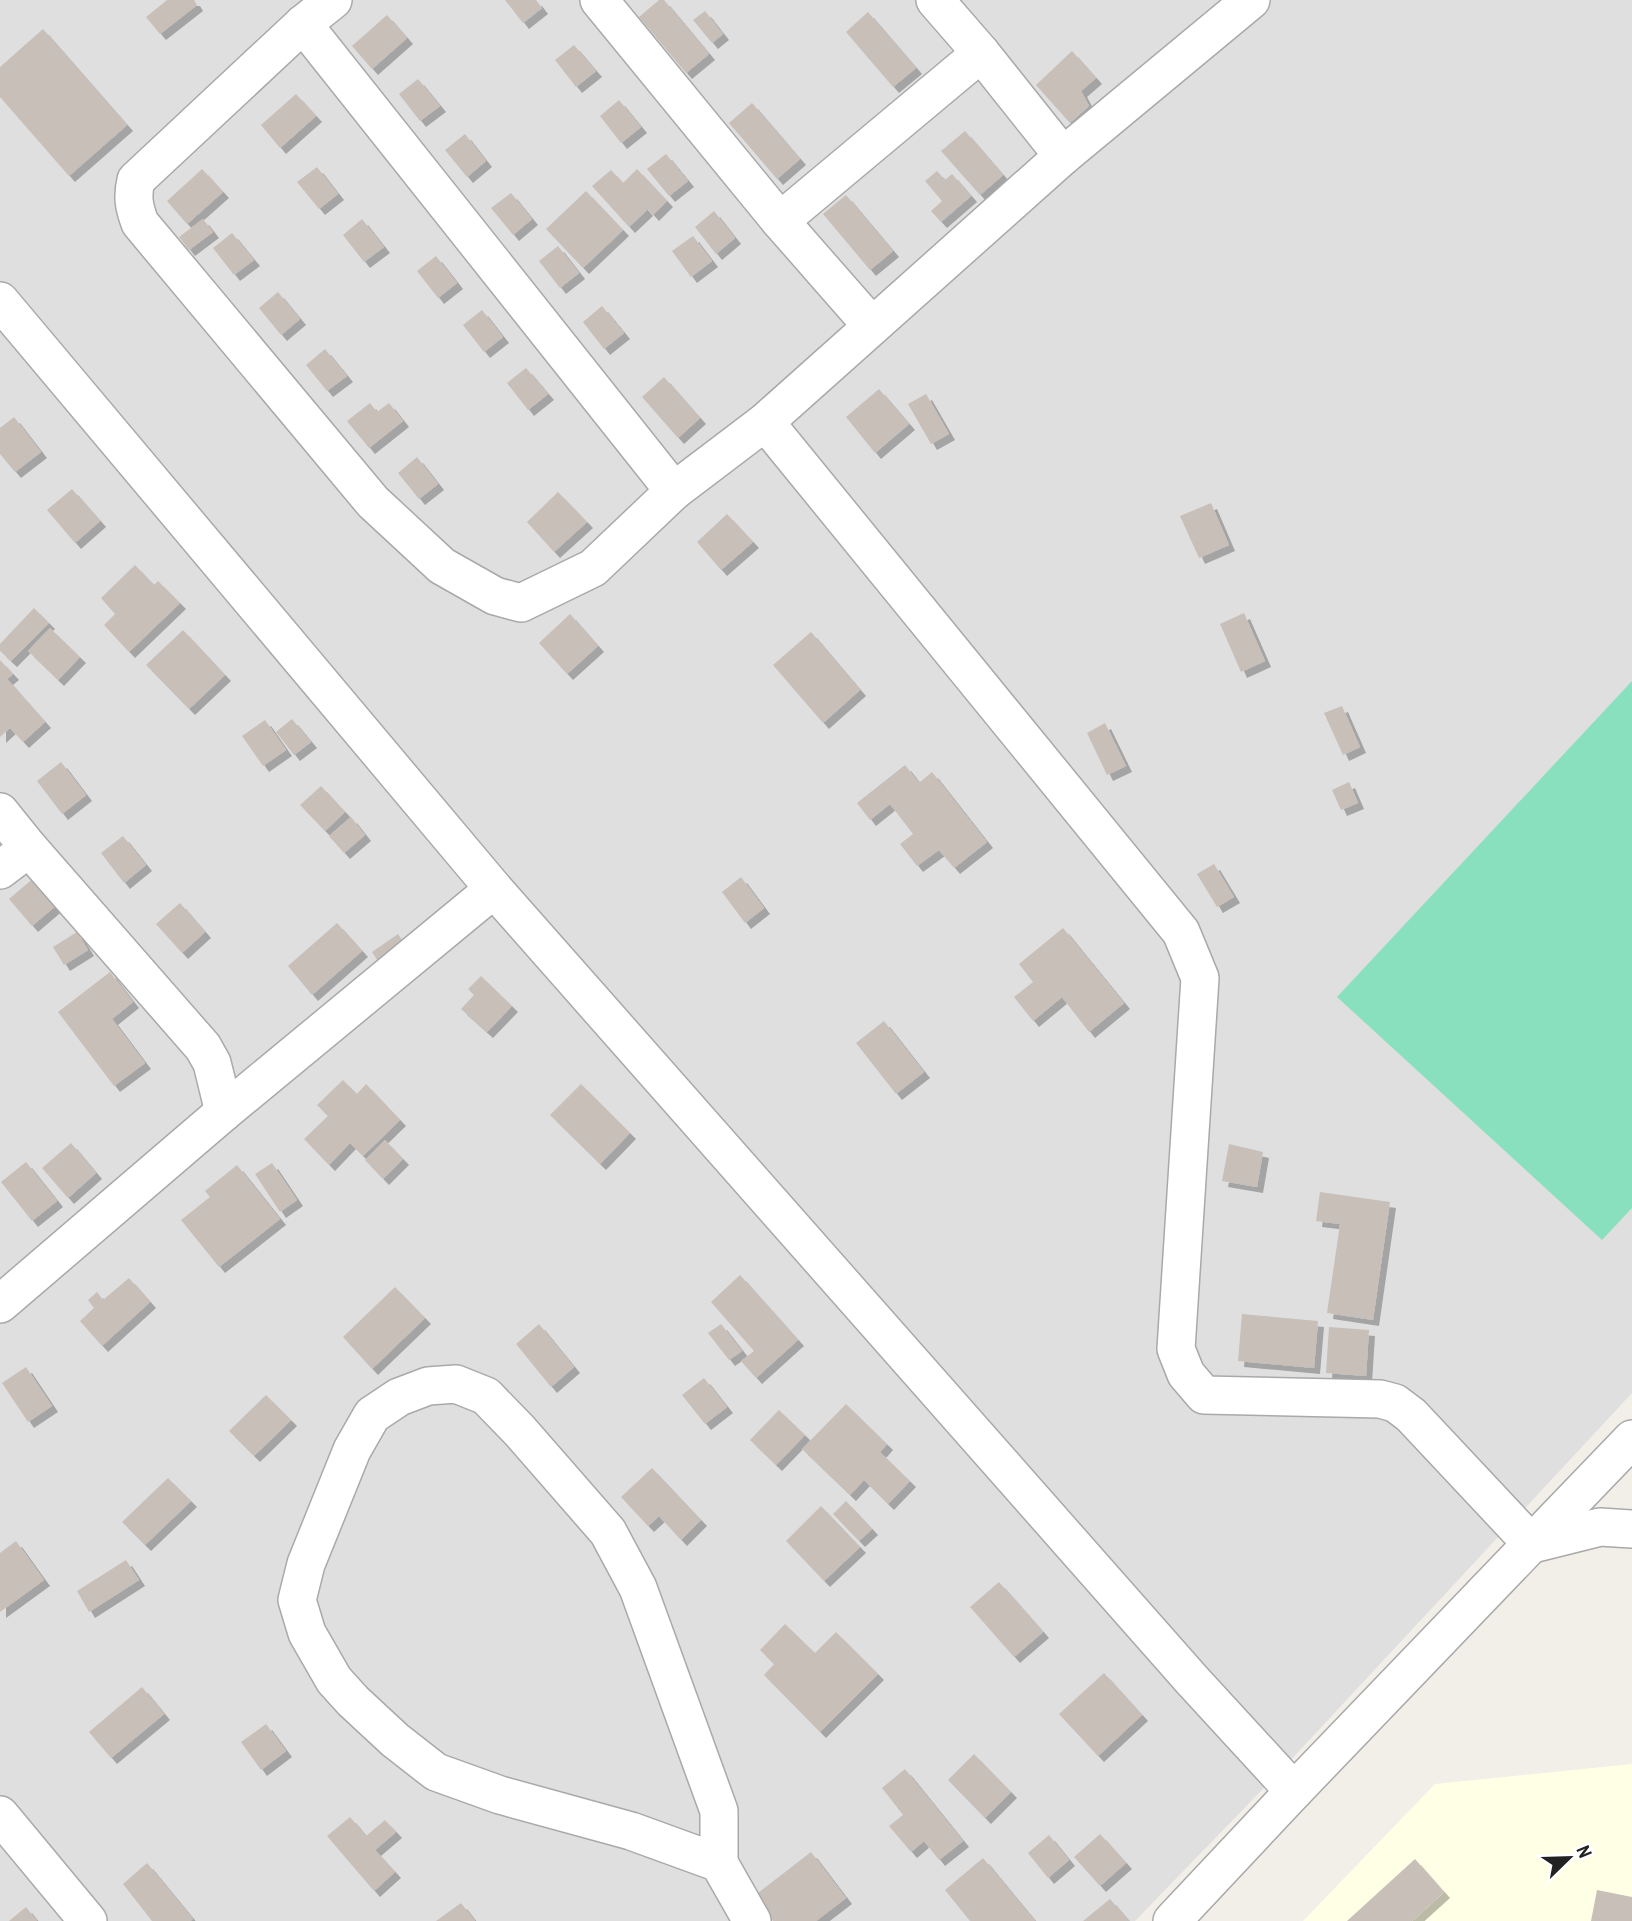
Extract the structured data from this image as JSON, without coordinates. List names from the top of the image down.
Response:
{
  "north": "top right"
}
